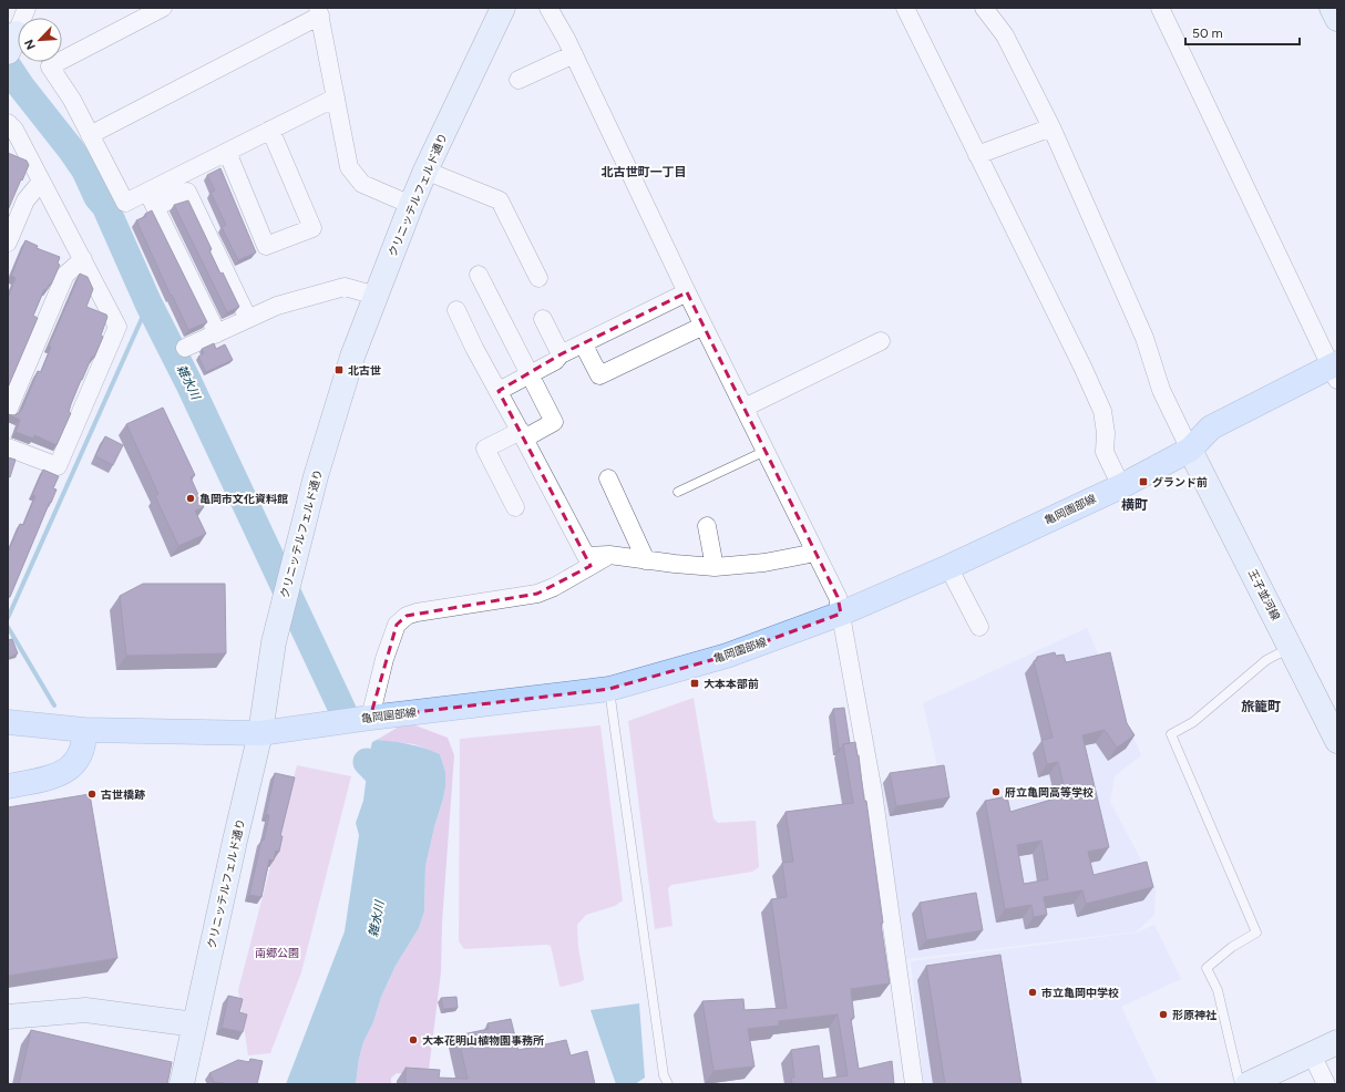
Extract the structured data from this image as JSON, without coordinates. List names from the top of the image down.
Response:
{
  "streets": {
    "main road": ["亀岡園部線"],
    "street": ["クリニッテルフェルド通り", "王子並河線"]
  },
  "crossings": [
    ["クリニッテルフェルド通り", "亀岡園部線"],
    ["亀岡園部線", "王子並河線"]
  ],
  "districts": ["北古世町一丁目", "横町", "旅籠町"],
  "water": ["雑水川"],
  "parks": ["南郷公園"],
  "places": {
    "transit": ["北古世", "グランド前", "大本本部前"],
    "other": [
      "亀岡市文化資料館",
      "府立亀岡高等学校",
      "古世橋跡",
      "市立亀岡中学校",
      "形原神社",
      "大本花明山植物園事務所"
    ]
  },
  "scale_bar": "50 m",
  "north": "bottom left"
}
